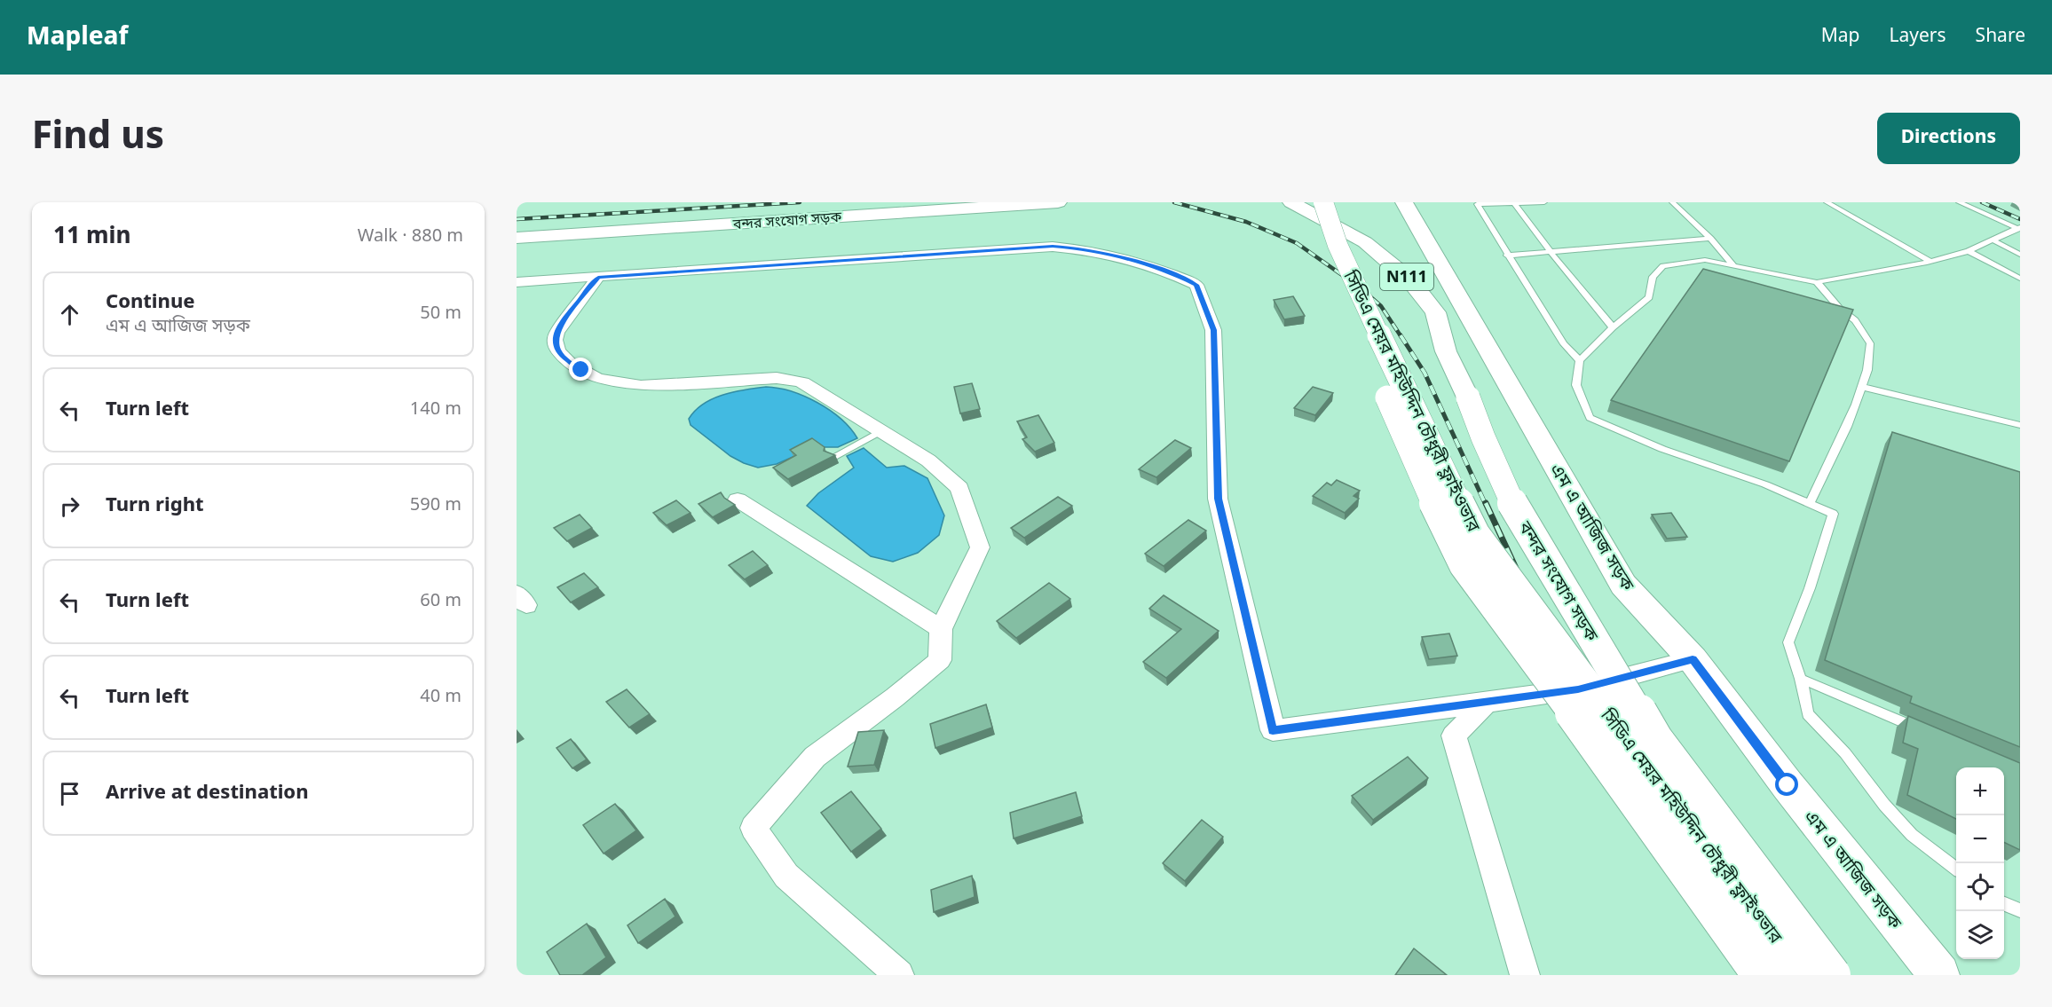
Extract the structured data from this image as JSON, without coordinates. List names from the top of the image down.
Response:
{
  "streets": {
    "main road": [
      "বন্দর সংযোগ সড়ক",
      "N111",
      "সিডিএ মেয়র মহিউদ্দিন চৌধুরী ফ্লাইওভার",
      "এম এ আজিজ সড়ক"
    ]
  },
  "page": {
    "header": "Mapleaf",
    "nav": ["Map", "Layers", "Share"],
    "buttons": "Directions",
    "title": "Find us",
    "heading": ["11 min", "Walk · 880 m"],
    "list": [
      ["Continue", "এম এ আজিজ সড়ক", "50 m"],
      ["Turn left", "140 m"],
      ["Turn right", "590 m"],
      ["Turn left", "60 m"],
      ["Turn left", "40 m"],
      "Arrive at destination"
    ],
    "map_buttons": ["+", "−"]
  }
}
